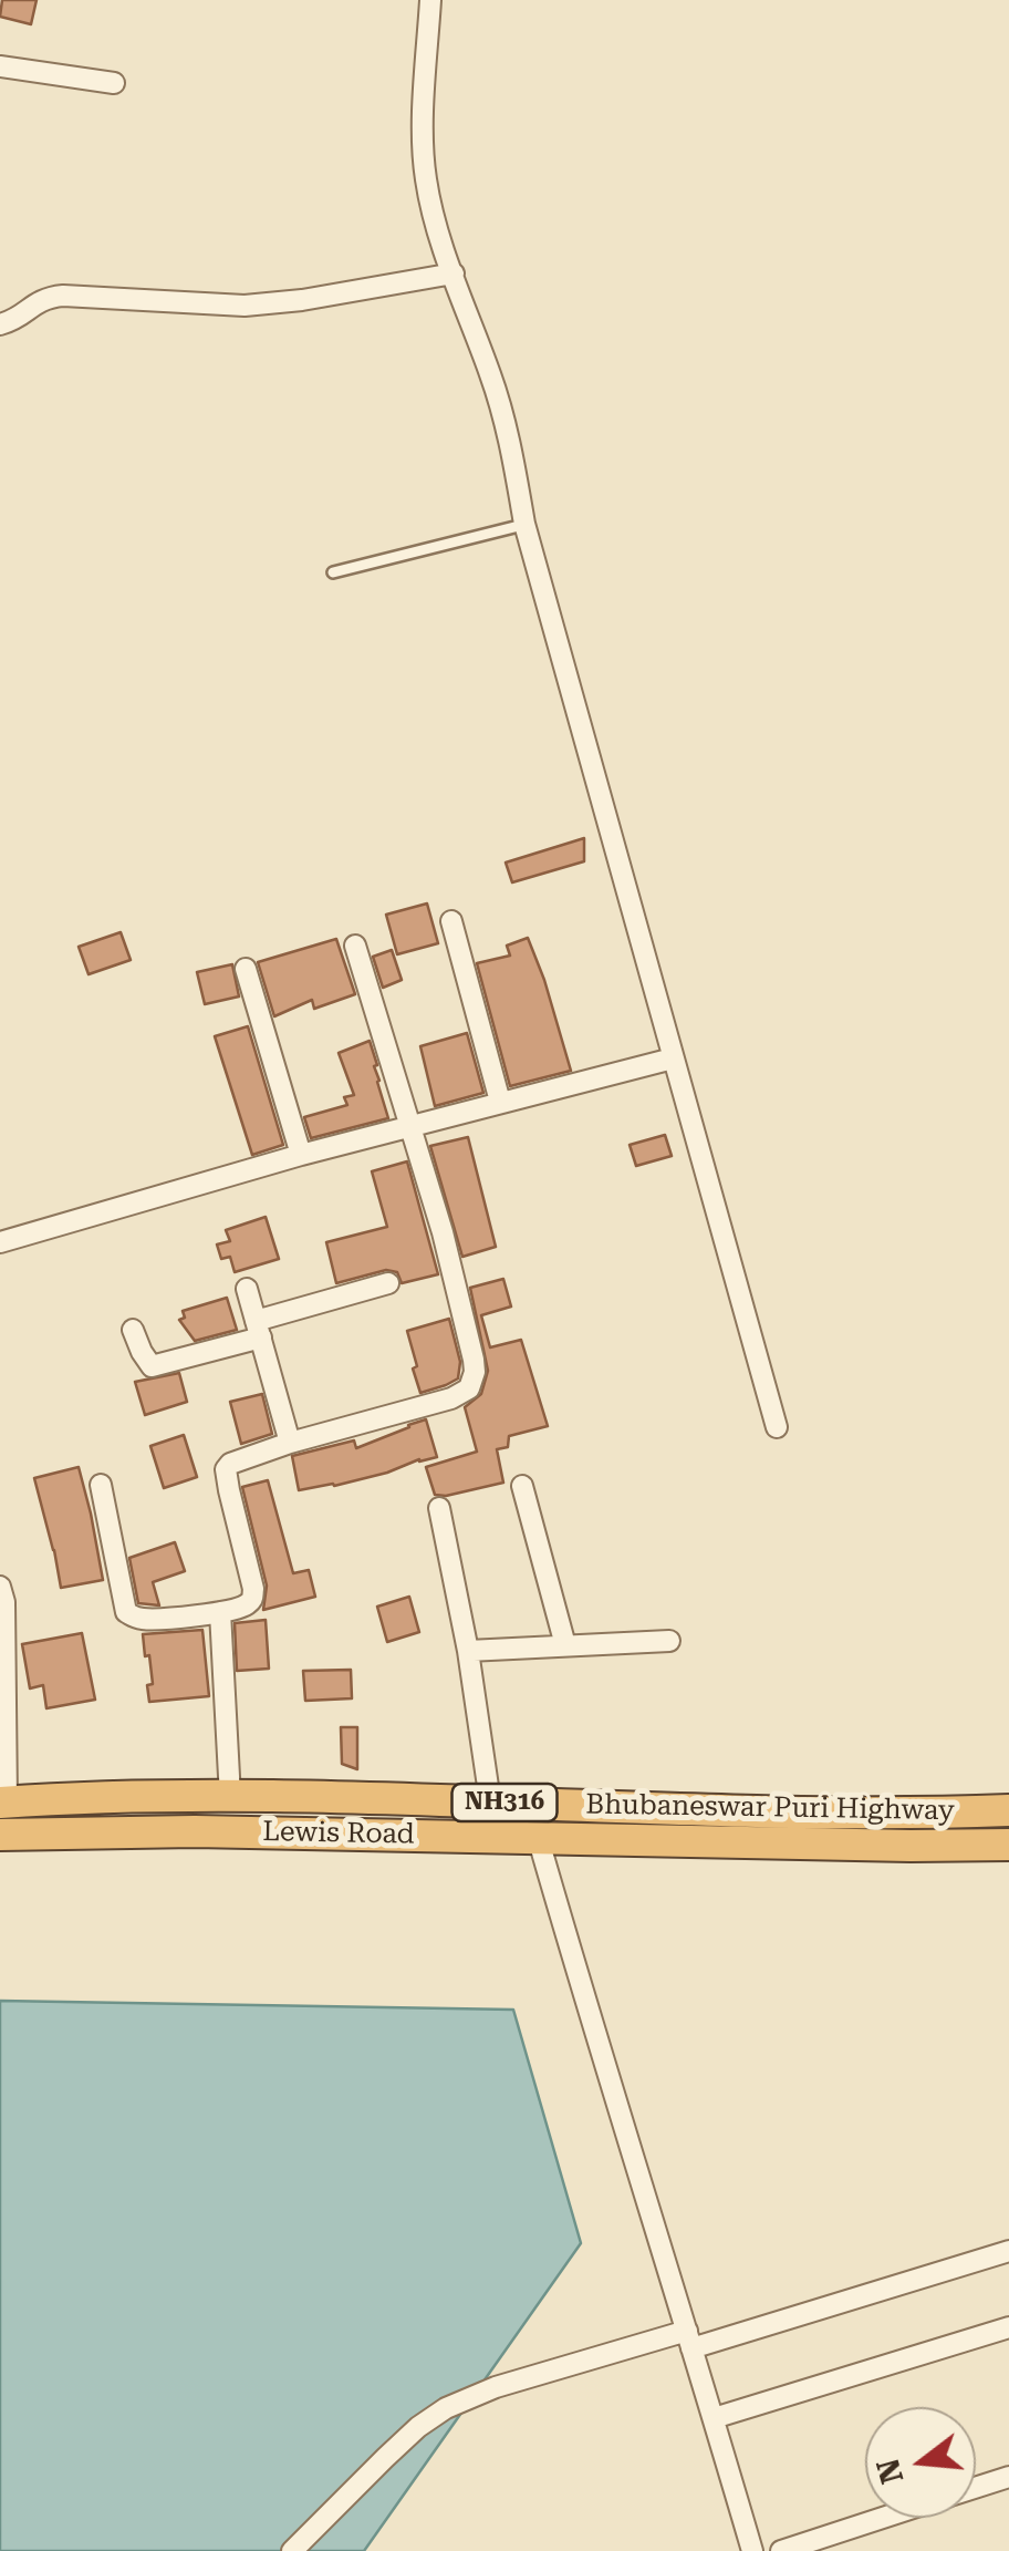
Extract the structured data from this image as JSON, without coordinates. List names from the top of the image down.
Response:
{
  "streets": {
    "highway": ["NH316", "Bhubaneswar Puri Highway", "Lewis Road"]
  },
  "north": "left"
}
